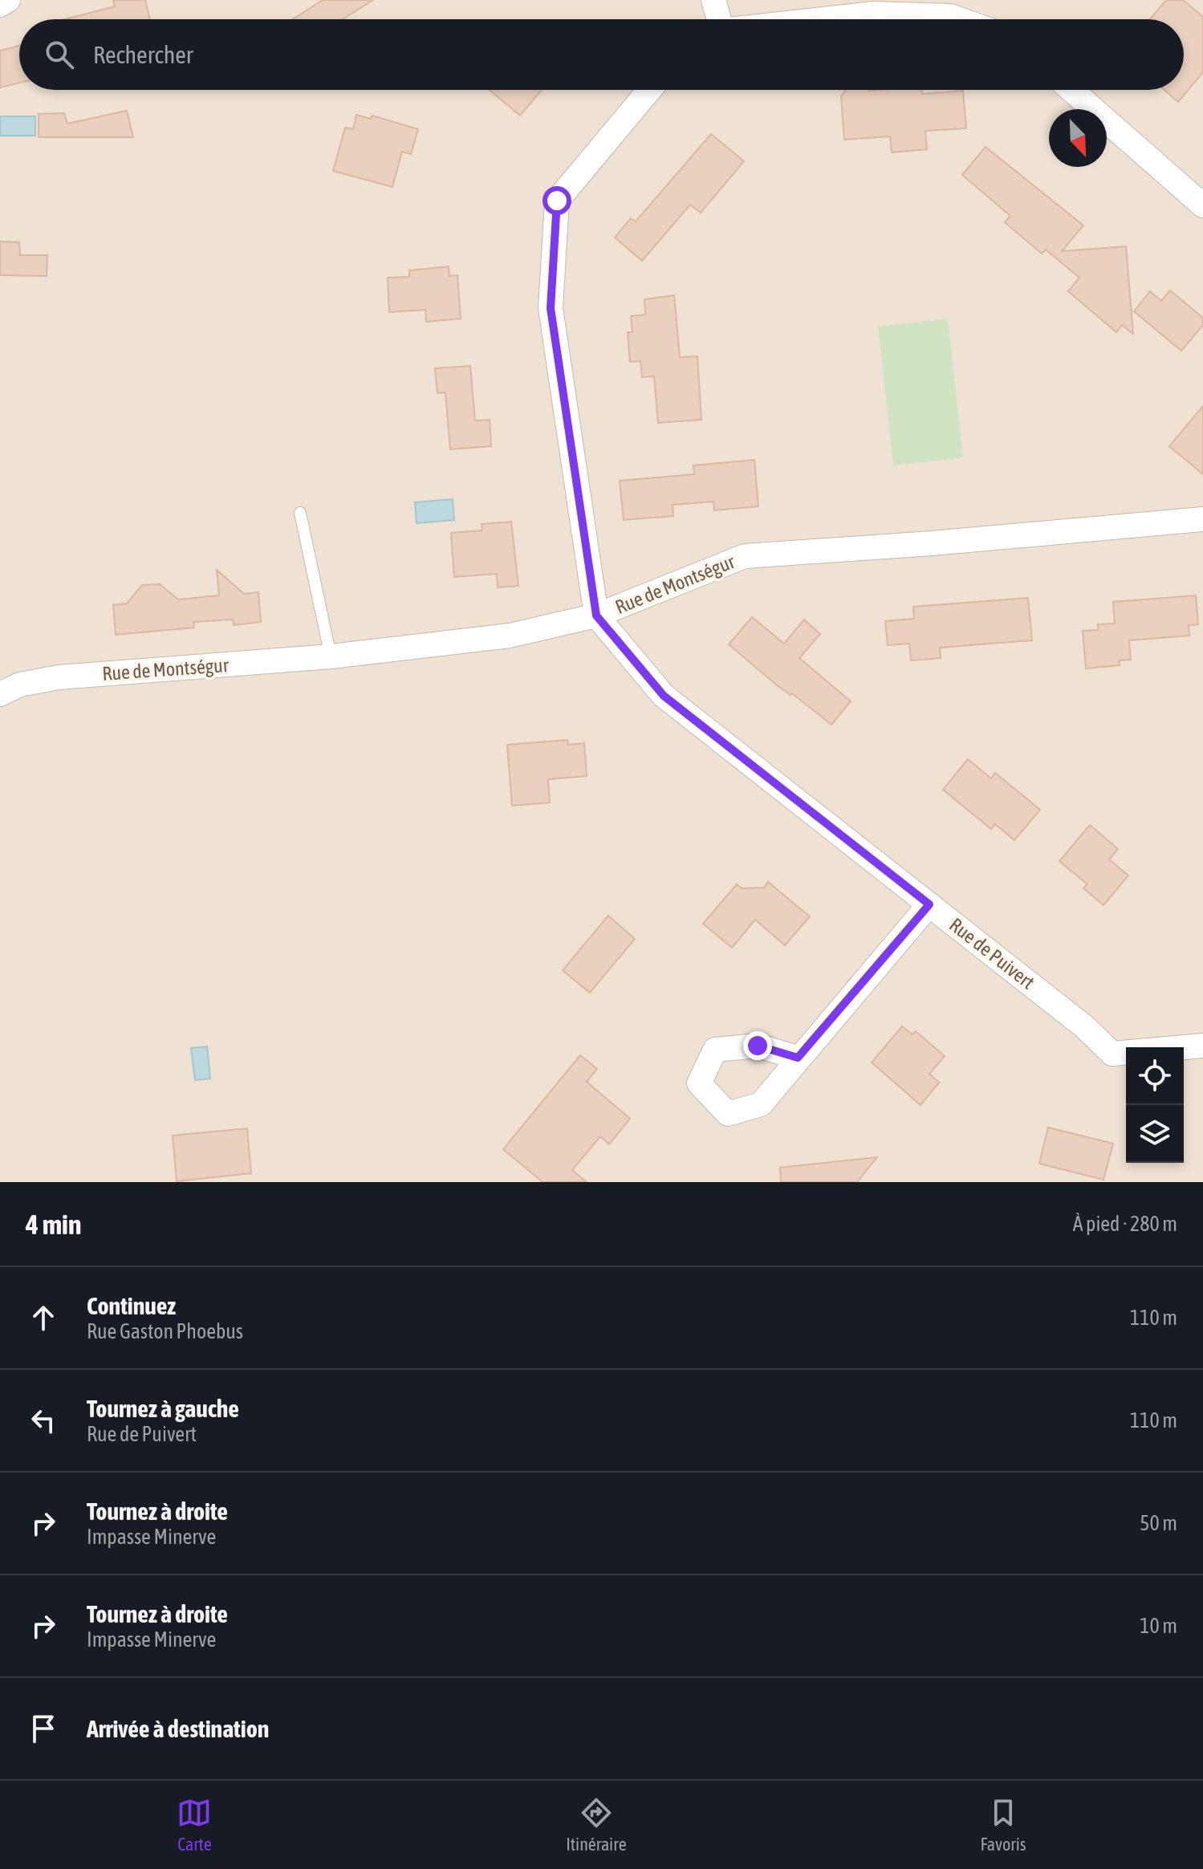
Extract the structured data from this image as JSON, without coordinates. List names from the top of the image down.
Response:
{
  "streets": {
    "street": ["Rue de Montségur", "Rue de Puivert"]
  },
  "crossings": [
    ["Rue de Montségur", "Rue de Puivert"]
  ],
  "north": "bottom right",
  "page": {
    "search": "Rechercher",
    "heading": ["4 min", "À pied · 280 m"],
    "list": [
      ["Continuez", "Rue Gaston Phoebus", "110 m"],
      ["Tournez à gauche", "Rue de Puivert", "110 m"],
      ["Tournez à droite", "Impasse Minerve", "50 m"],
      ["Tournez à droite", "Impasse Minerve", "10 m"],
      "Arrivée à destination"
    ],
    "nav": ["Carte", "Itinéraire", "Favoris"]
  }
}
